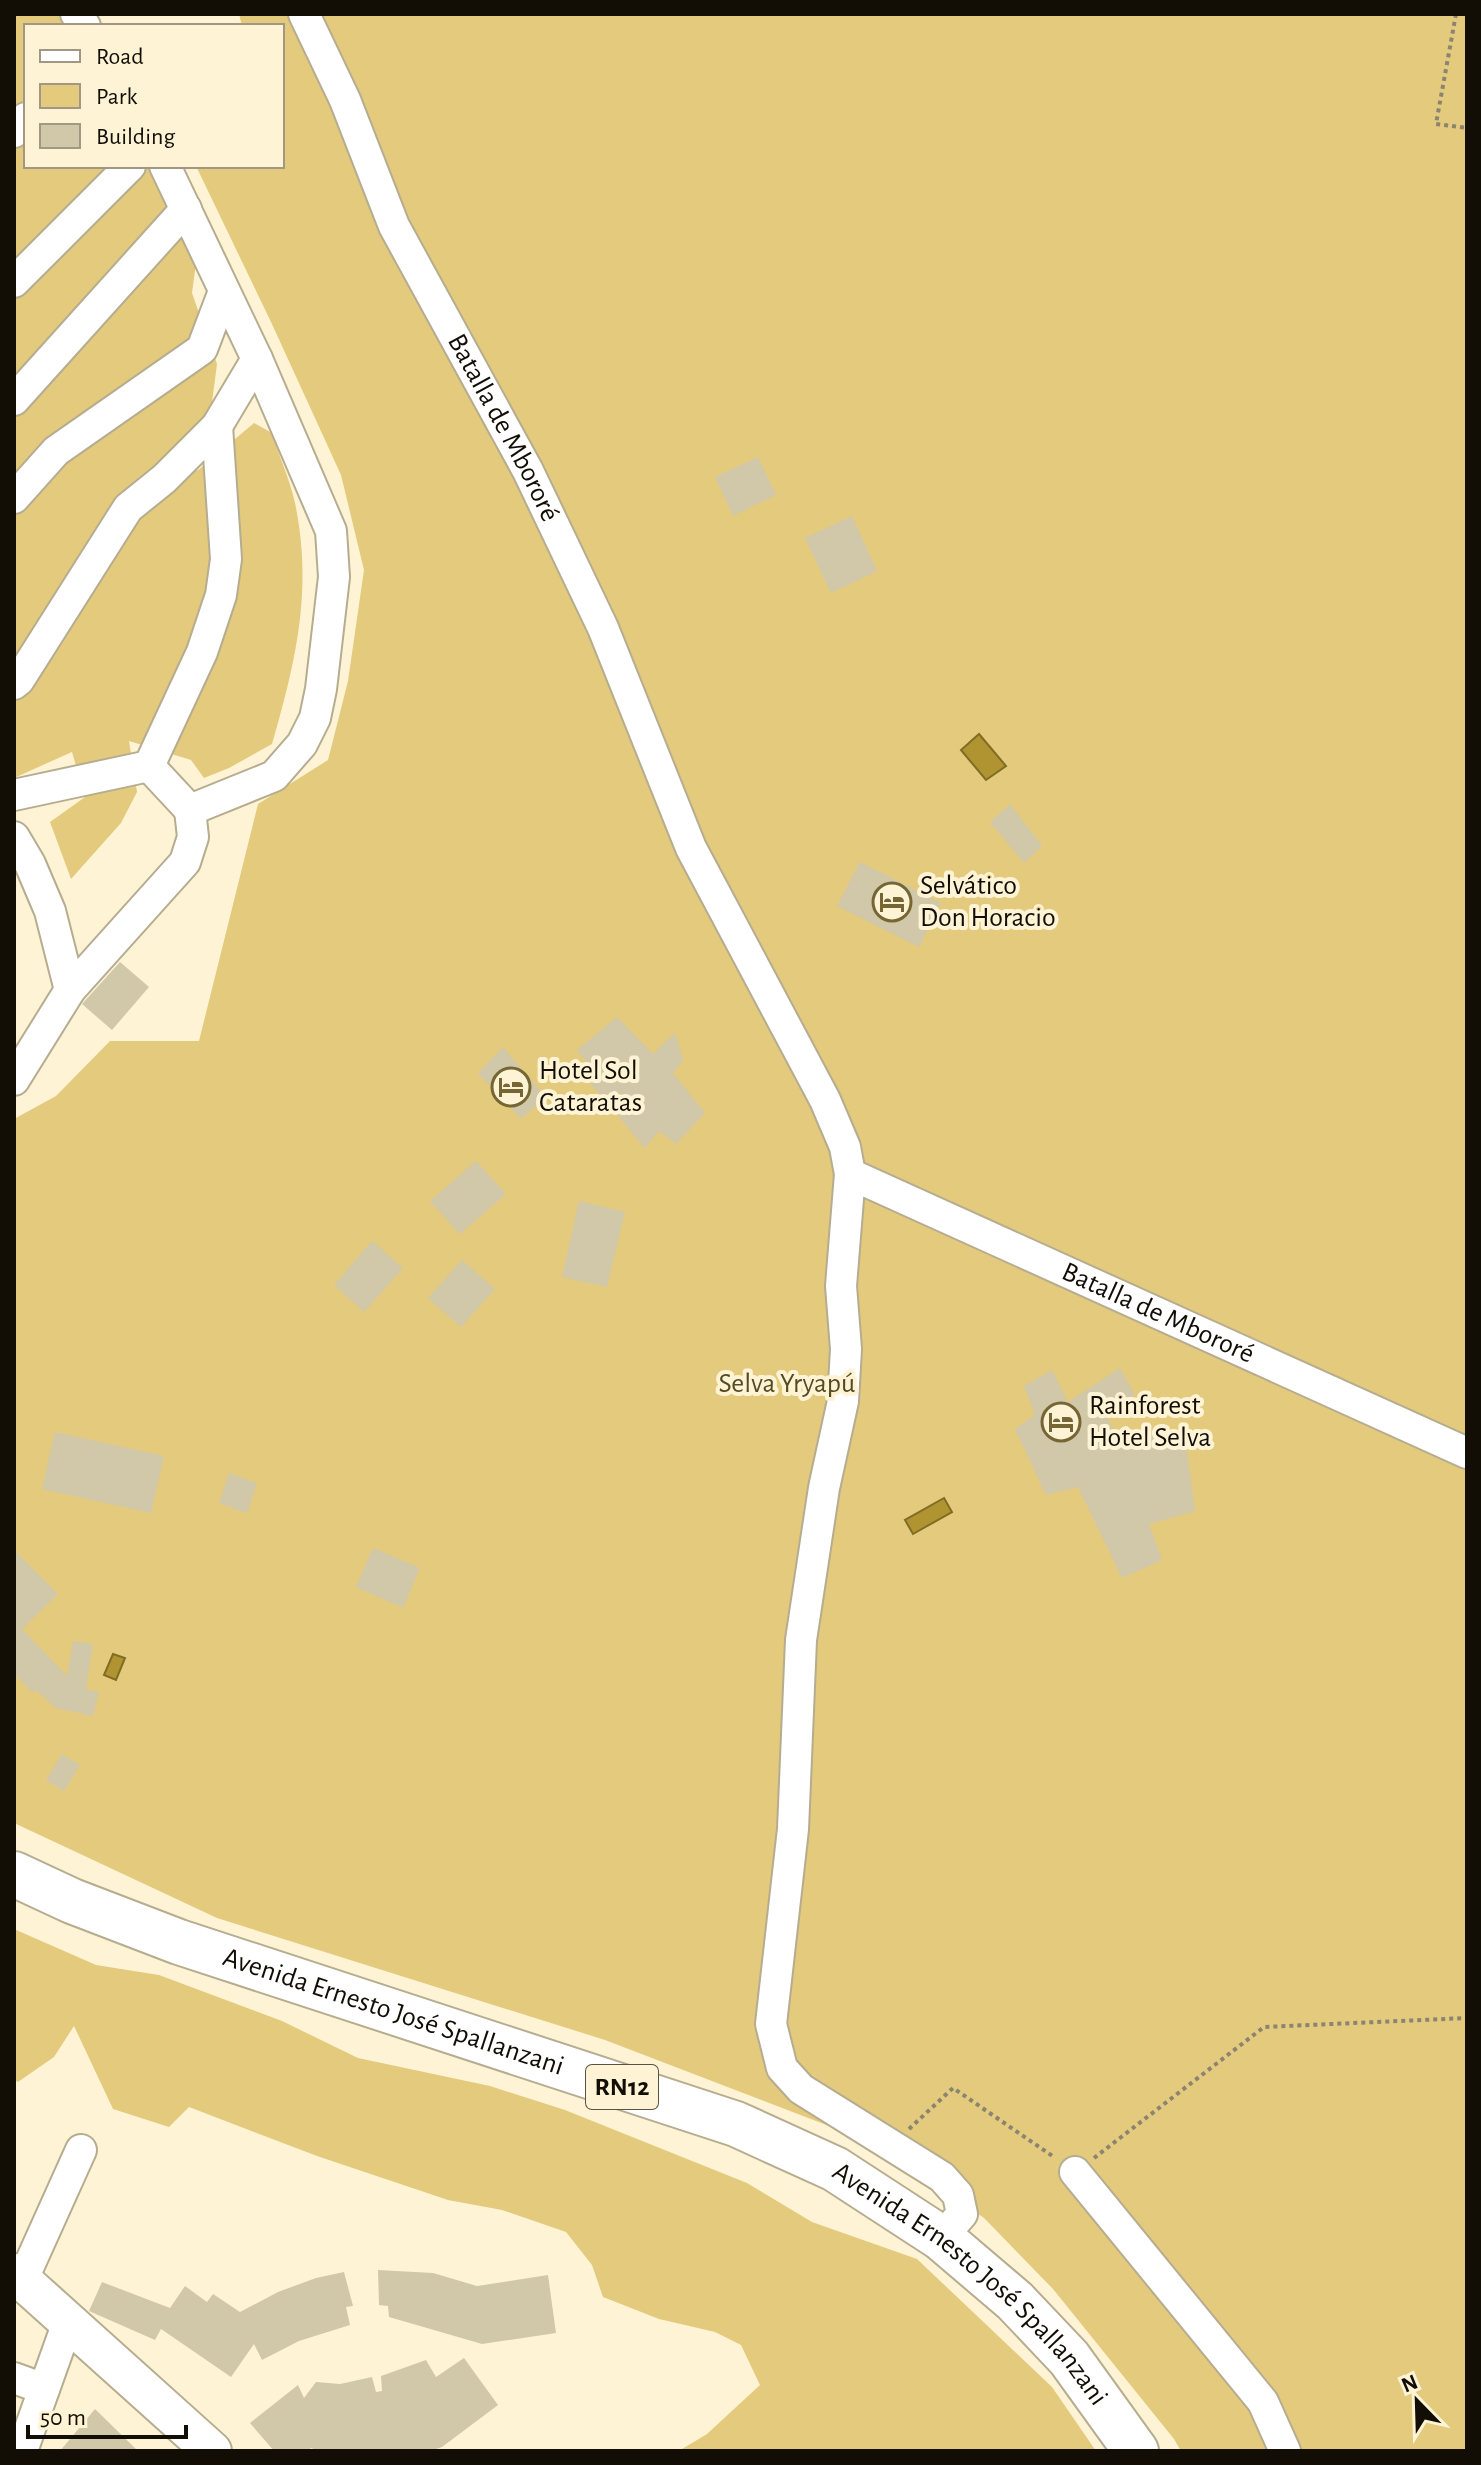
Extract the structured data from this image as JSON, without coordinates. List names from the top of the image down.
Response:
{
  "streets": {
    "highway": ["Avenida Ernesto José Spallanzani", "RN12"],
    "street": ["Batalla de Mbororé"]
  },
  "crossings": [
    ["Batalla de Mbororé", "Avenida Ernesto José Spallanzani"]
  ],
  "parks": ["Selva Yryapú"],
  "places": {
    "hotel": ["Selvático Don Horacio", "Hotel Sol Cataratas", "Rainforest Hotel Selva"]
  },
  "legend": ["Road", "Park", "Building"],
  "scale_bar": "50 m",
  "north": "top left"
}
